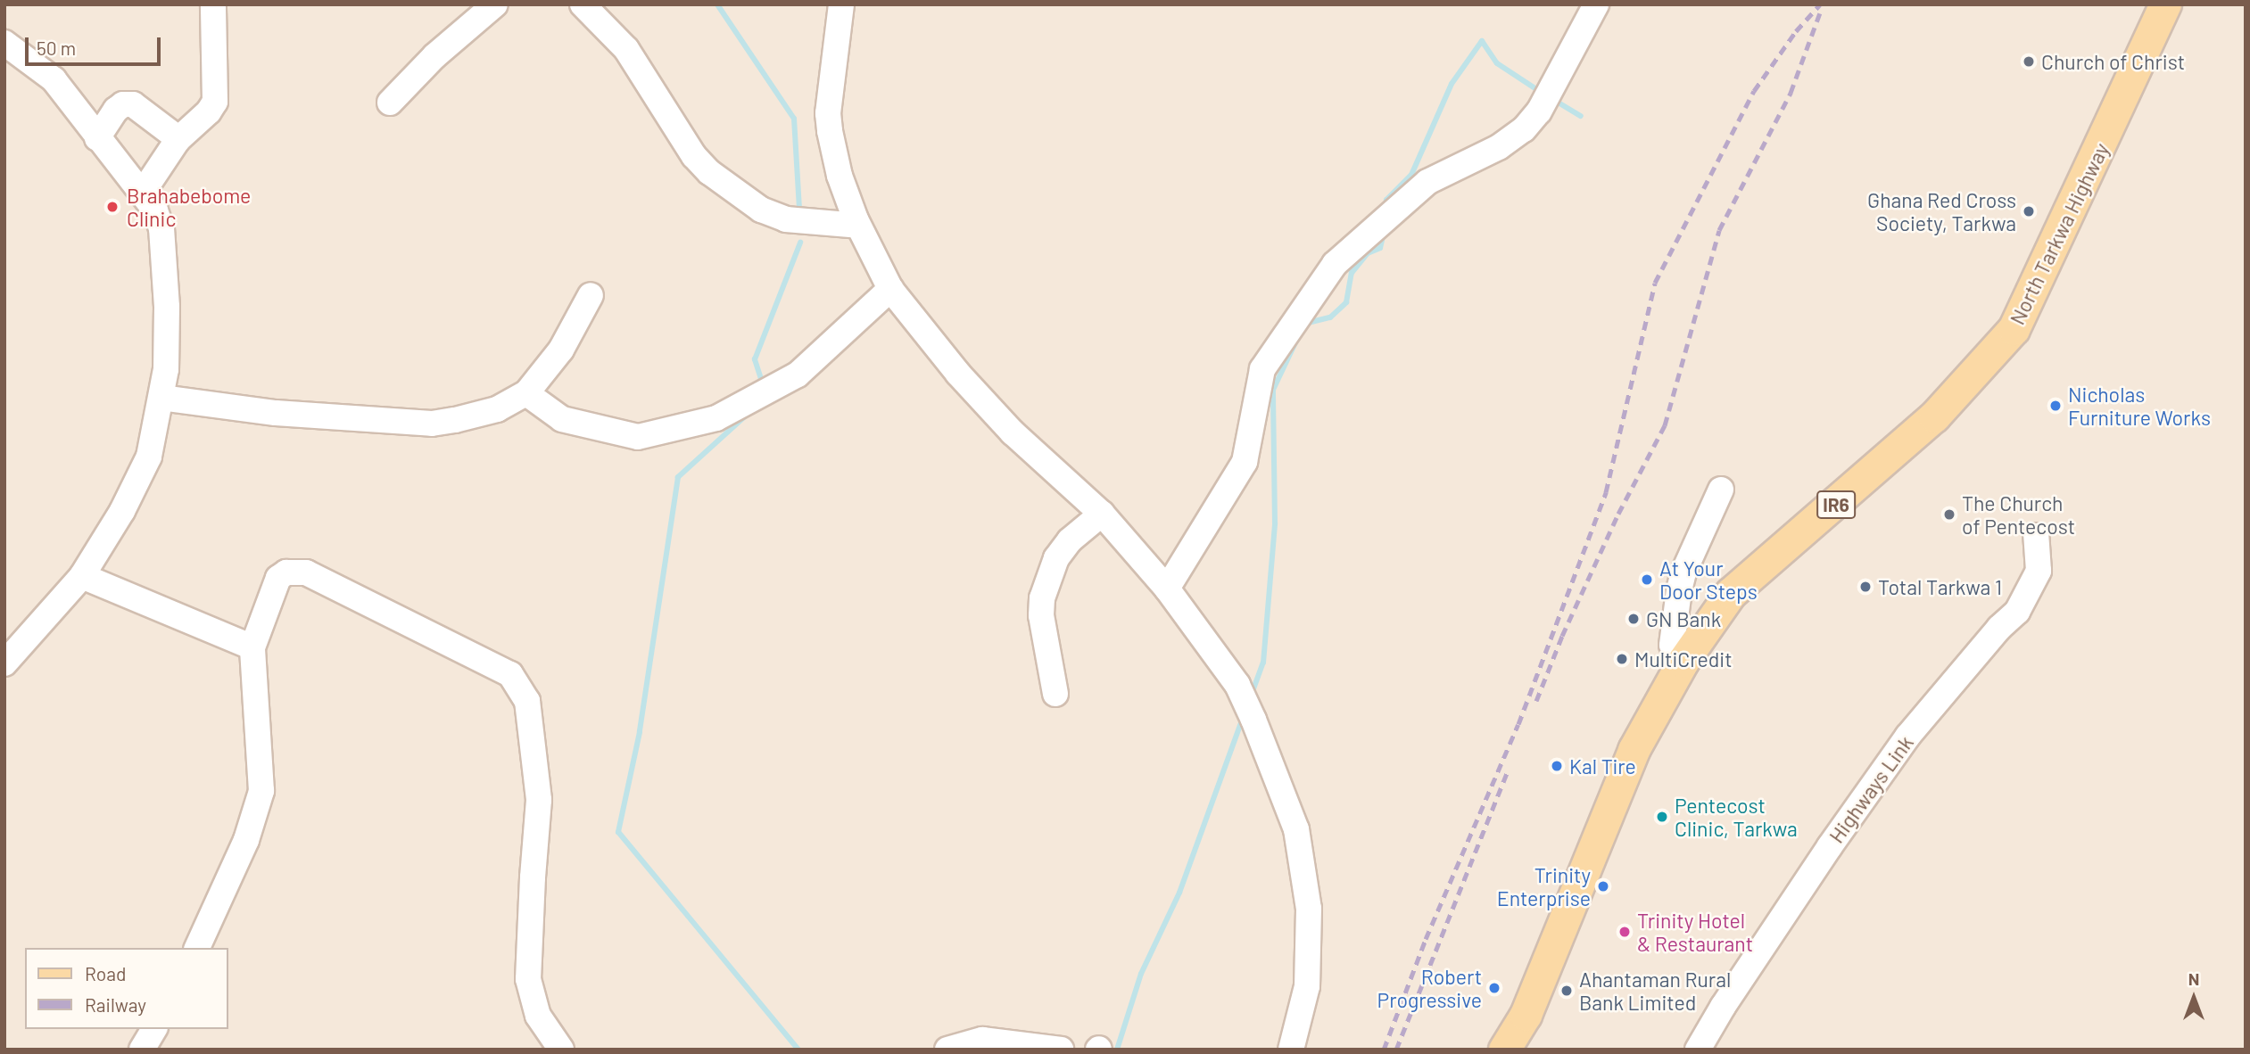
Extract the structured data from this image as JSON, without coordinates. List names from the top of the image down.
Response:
{
  "streets": {
    "main road": ["North Tarkwa Highway", "IR6"],
    "street": ["Highways Link"]
  },
  "places": [
    "Church of Christ",
    "Brahabebome Clinic",
    "Ghana Red Cross Society, Tarkwa",
    "Nicholas Furniture Works",
    "The Church of Pentecost",
    "At Your Door Steps",
    "Total Tarkwa 1",
    "GN Bank",
    "MultiCredit",
    "Kal Tire",
    "Pentecost Clinic, Tarkwa",
    "Trinity Enterprise",
    "Trinity Hotel & Restaurant",
    "Robert Progressive",
    "Ahantaman Rural Bank Limited"
  ],
  "legend": ["Road", "Railway"],
  "scale_bar": "50 m",
  "north": "top"
}
